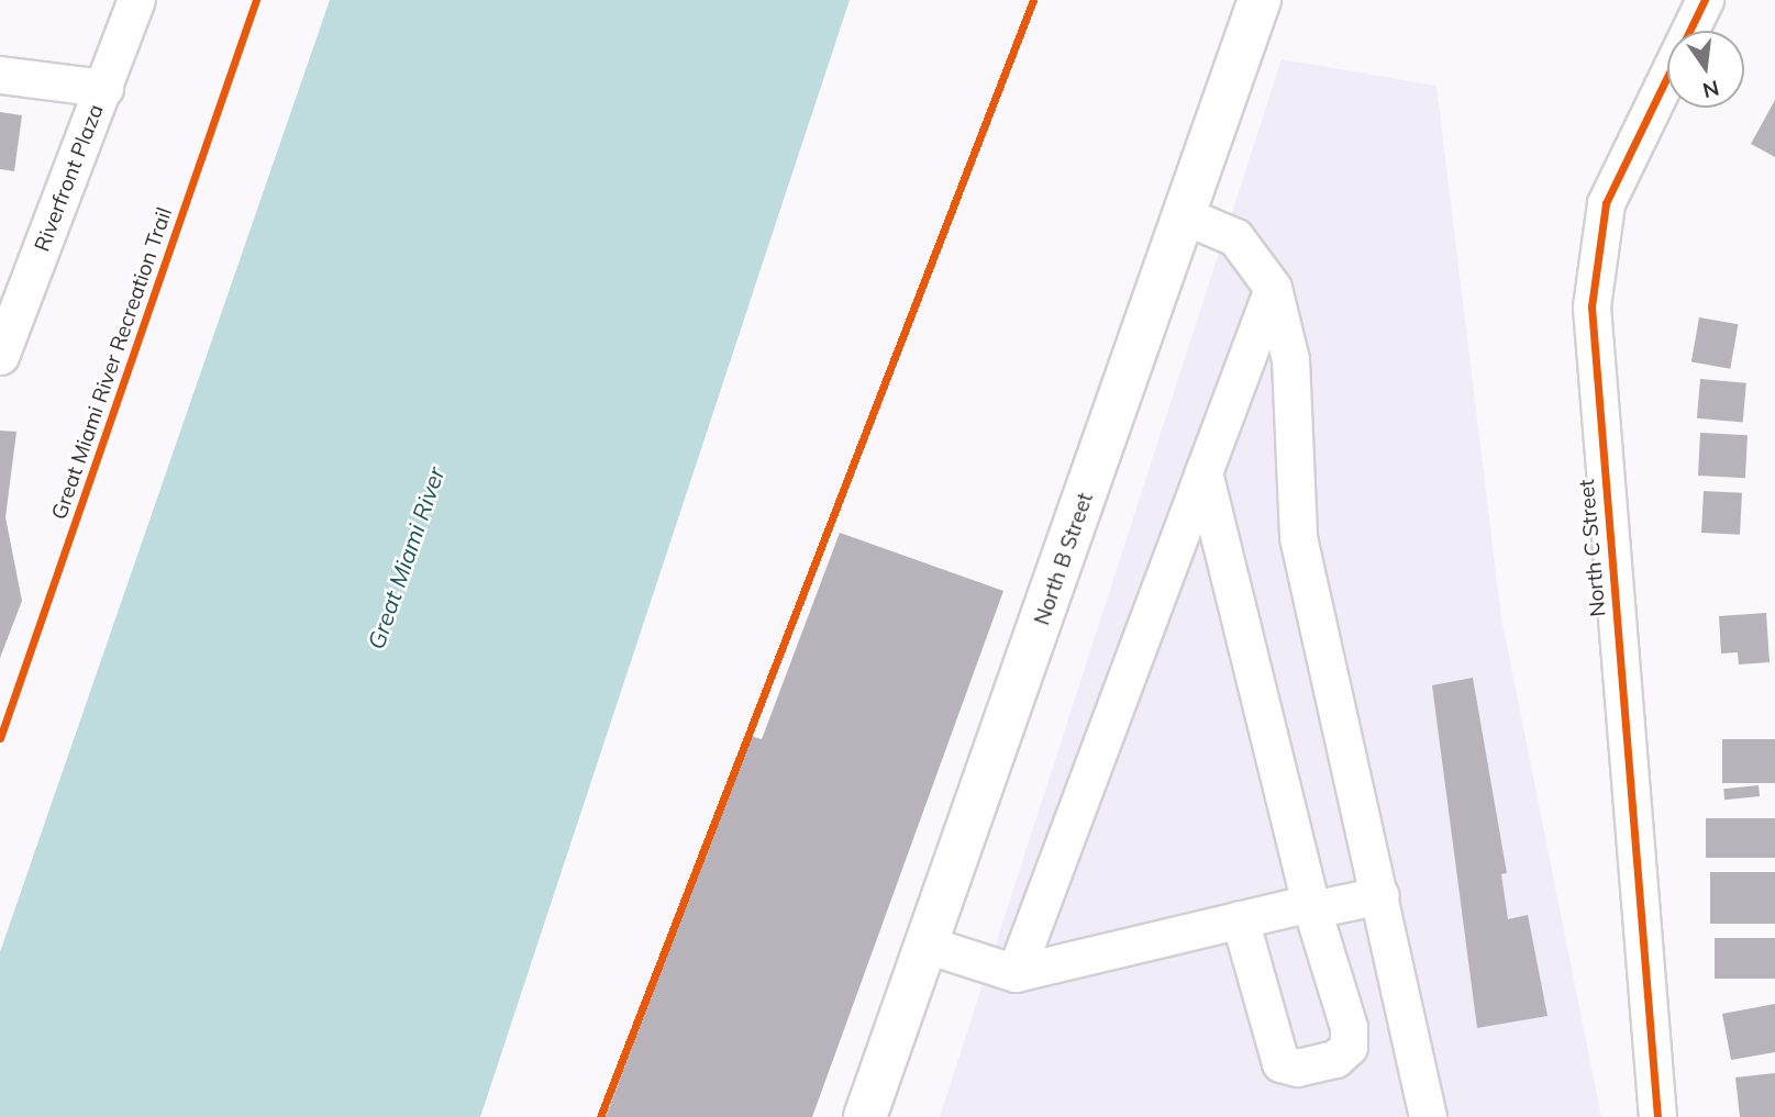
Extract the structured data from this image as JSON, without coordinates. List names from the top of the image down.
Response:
{
  "streets": {
    "main road": ["North B Street"],
    "street": ["Riverfront Plaza", "North C Street"],
    "cycle path": ["Great Miami River Recreation Trail"]
  },
  "water": ["Great Miami River"],
  "north": "bottom"
}
